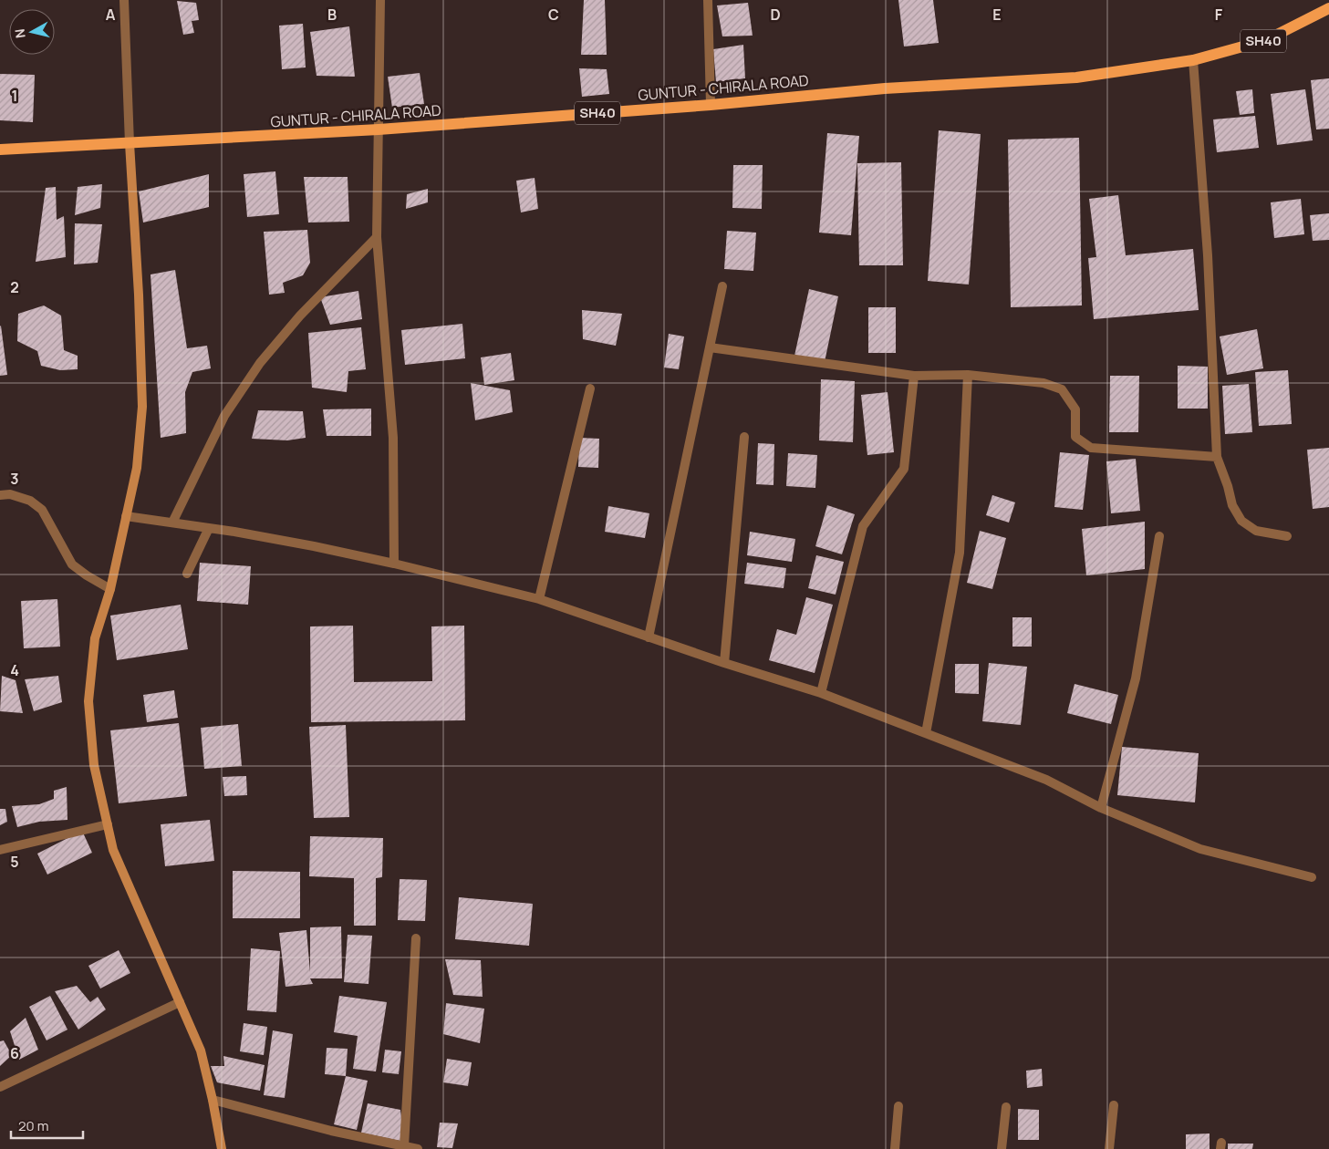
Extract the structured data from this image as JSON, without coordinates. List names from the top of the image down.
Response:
{
  "streets": {
    "main road": ["SH40", "GUNTUR - CHIRALA ROAD"]
  },
  "scale_bar": "20 m",
  "north": "left",
  "grid": {
    "columns": [
      "A",
      "B",
      "C",
      "D",
      "E",
      "F"
    ],
    "rows": [
      "1",
      "2",
      "3",
      "4",
      "5",
      "6"
    ]
  }
}
